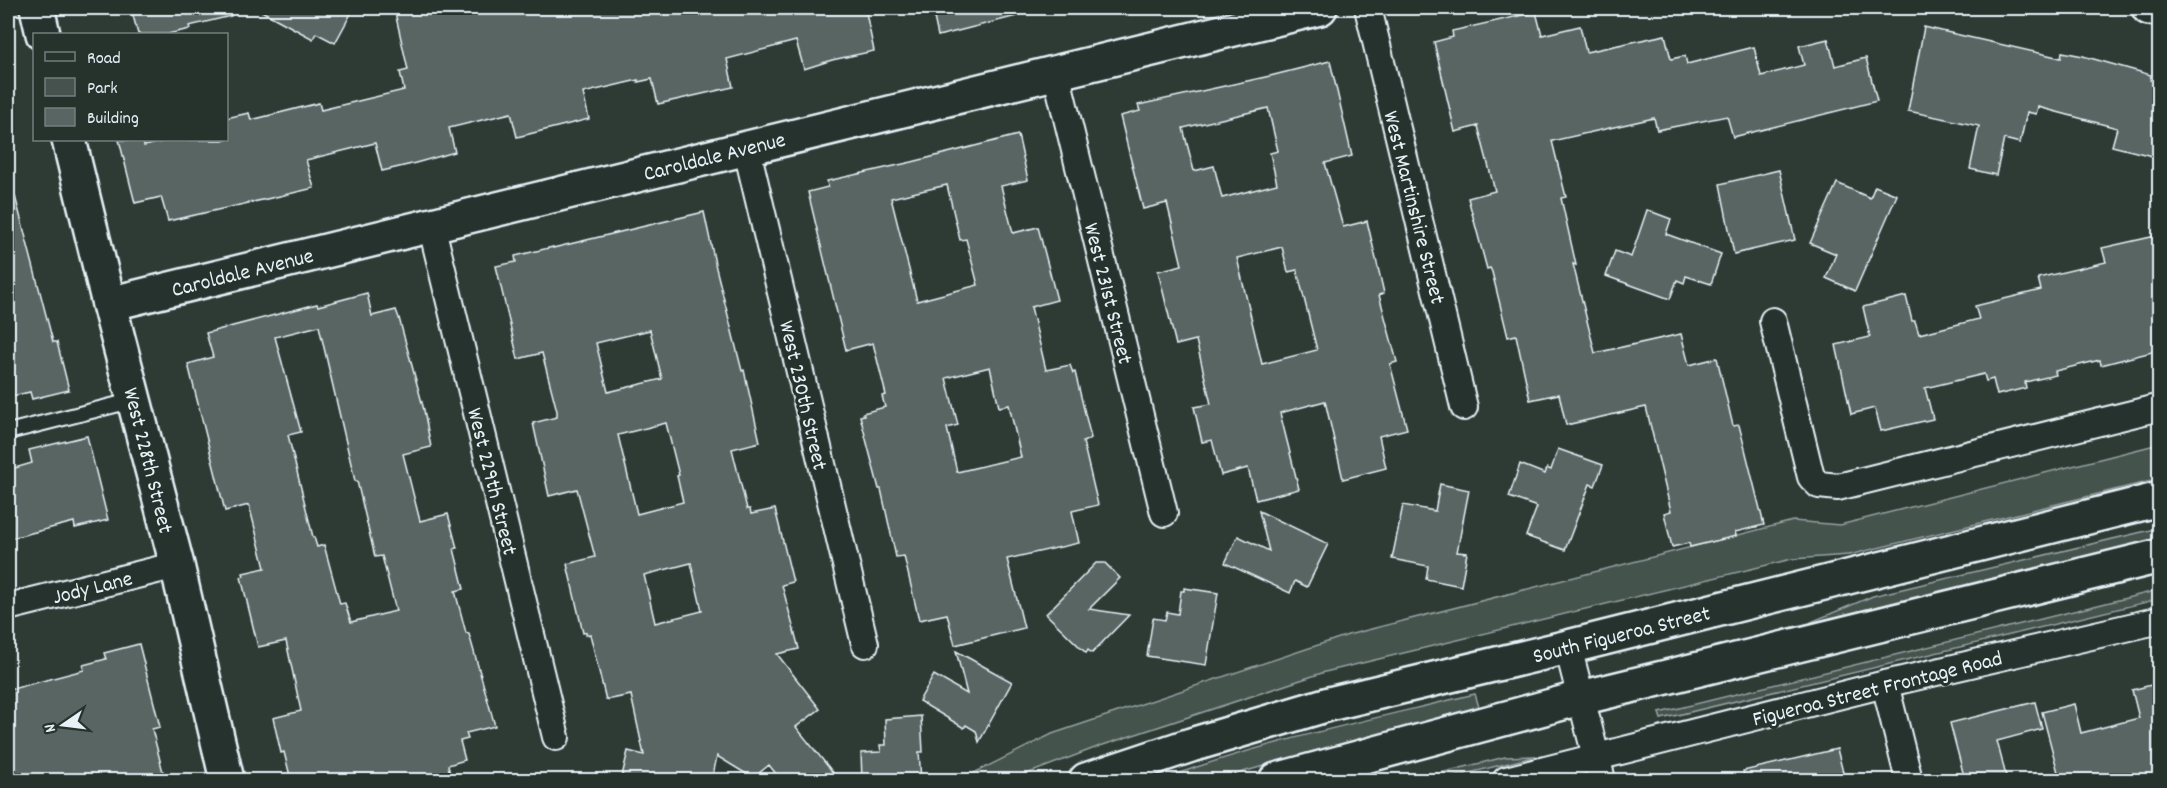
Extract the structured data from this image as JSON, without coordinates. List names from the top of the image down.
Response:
{
  "streets": {
    "main road": ["Caroldale Avenue", "West 228th Street", "South Figueroa Street"],
    "street": [
      "West Martinshire Street",
      "West 231st Street",
      "West 230th Street",
      "West 229th Street",
      "Jody Lane",
      "Figueroa Street Frontage Road"
    ]
  },
  "crossings": [
    ["Caroldale Avenue", "West 231st Street"],
    ["Caroldale Avenue", "West 230th Street"],
    ["Caroldale Avenue", "West 228th Street"],
    ["Caroldale Avenue", "West 229th Street"],
    ["West 228th Street", "Jody Lane"]
  ],
  "legend": ["Road", "Park", "Building"],
  "north": "left"
}
